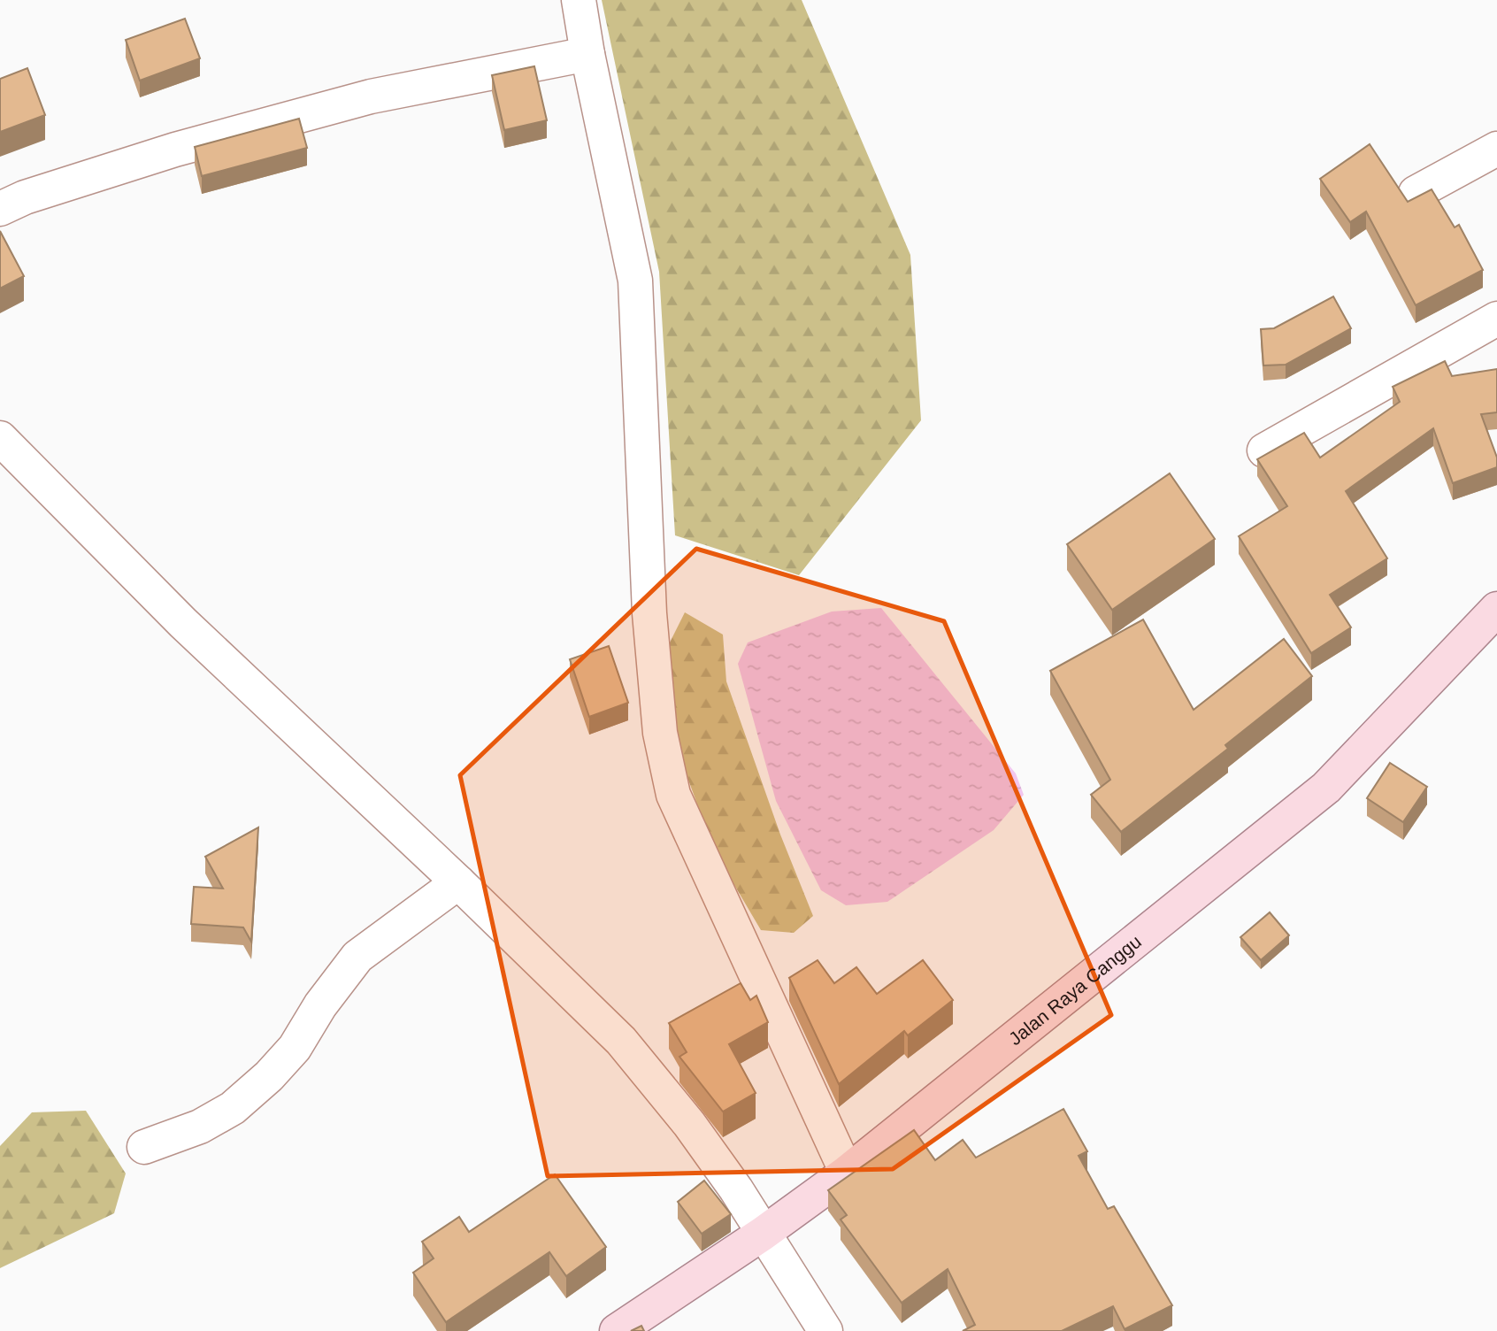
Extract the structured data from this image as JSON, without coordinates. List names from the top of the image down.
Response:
{
  "streets": {
    "main road": ["Jalan Raya Canggu"]
  }
}
